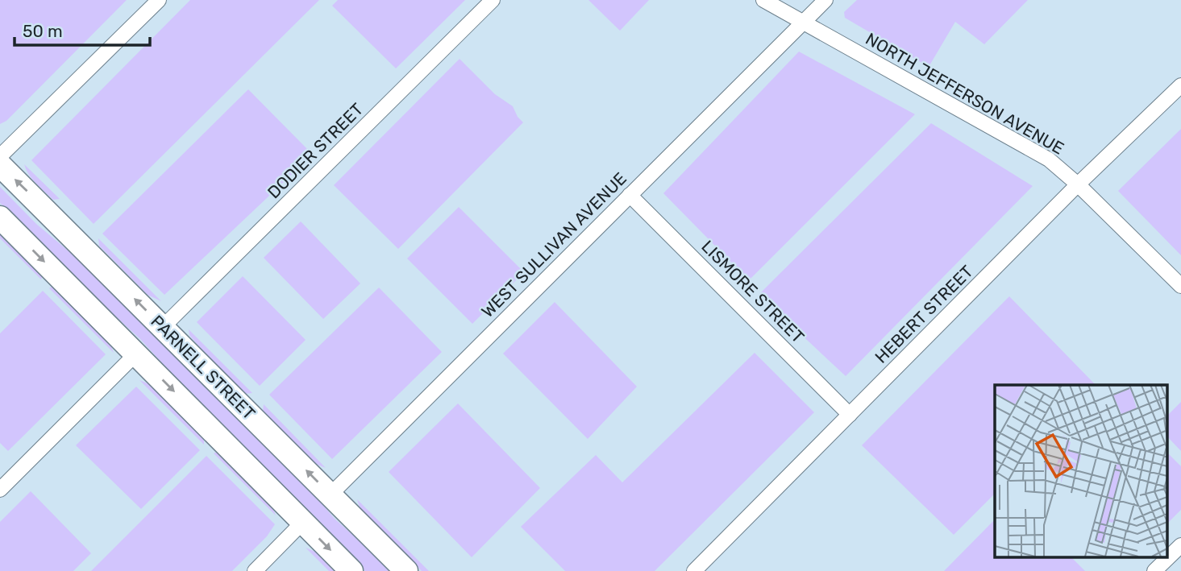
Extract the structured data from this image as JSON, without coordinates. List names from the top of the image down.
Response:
{
  "streets": {
    "main road": ["PARNELL STREET"],
    "street": [
      "NORTH JEFFERSON AVENUE",
      "DODIER STREET",
      "WEST SULLIVAN AVENUE",
      "LISMORE STREET",
      "HEBERT STREET"
    ]
  },
  "crossings": [
    ["NORTH JEFFERSON AVENUE", "WEST SULLIVAN AVENUE"],
    ["NORTH JEFFERSON AVENUE", "HEBERT STREET"],
    ["DODIER STREET", "PARNELL STREET"],
    ["WEST SULLIVAN AVENUE", "LISMORE STREET"],
    ["WEST SULLIVAN AVENUE", "PARNELL STREET"],
    ["LISMORE STREET", "HEBERT STREET"]
  ],
  "scale_bar": "50 m"
}
